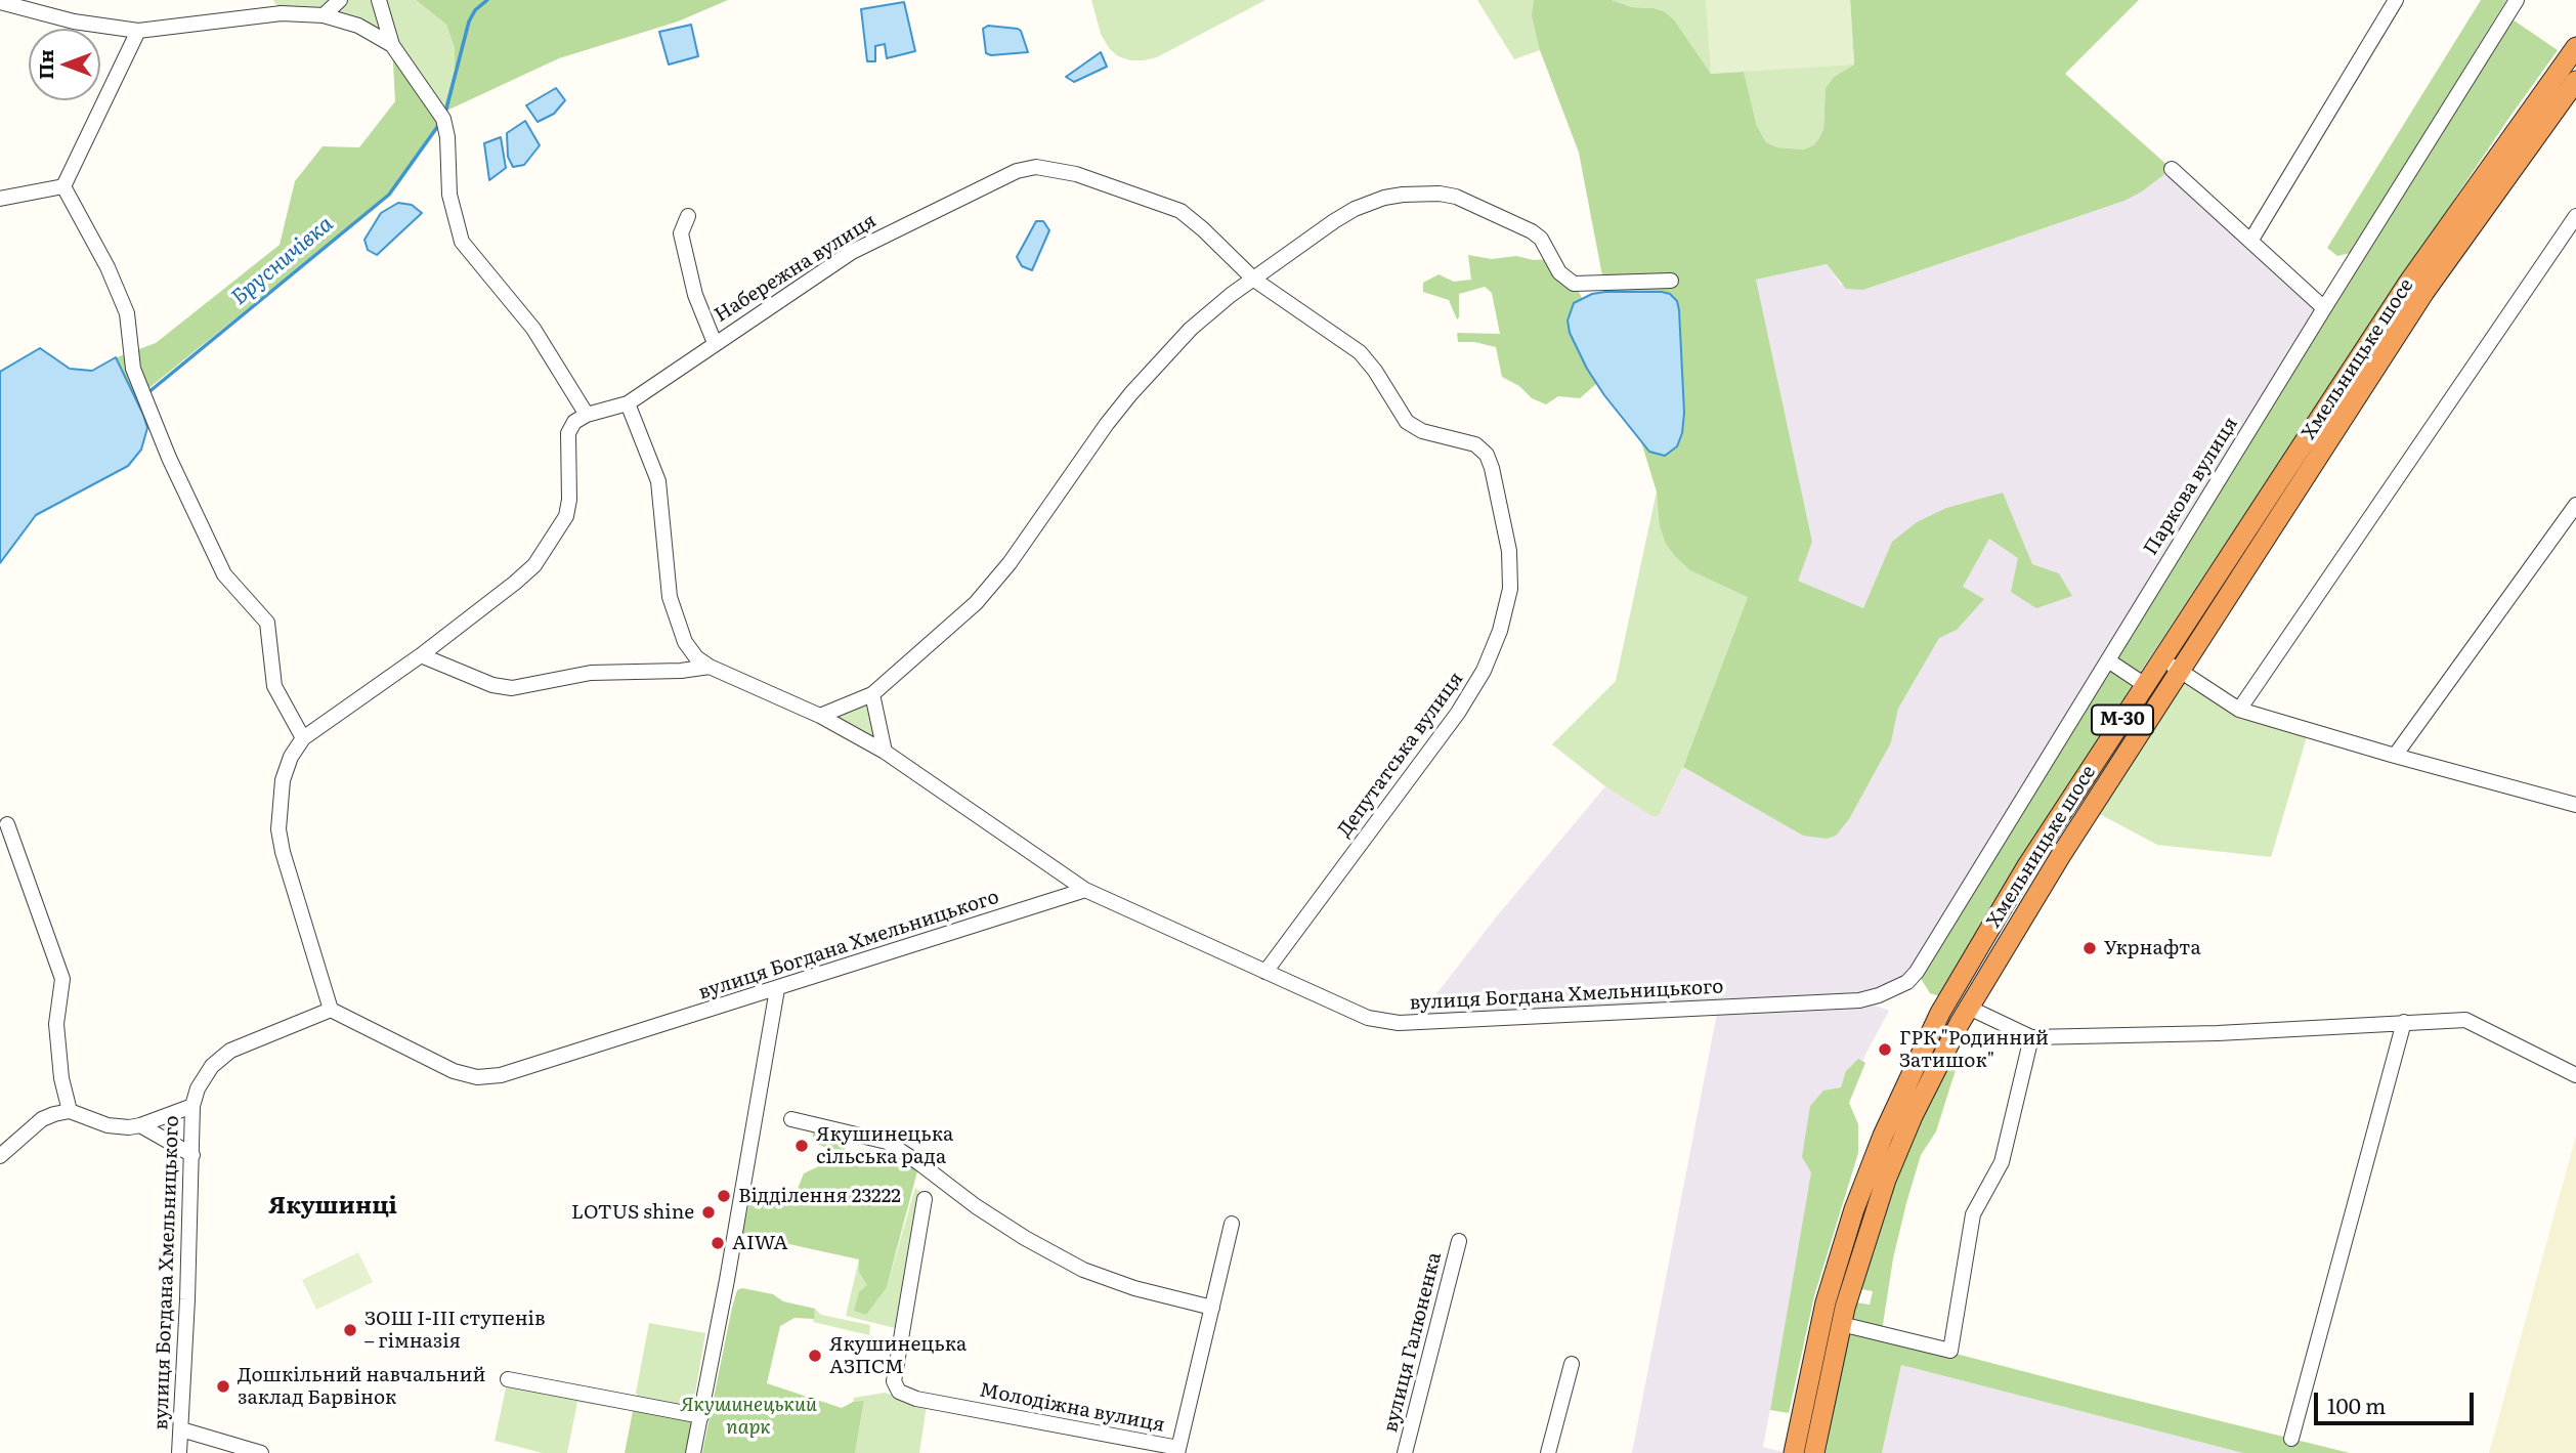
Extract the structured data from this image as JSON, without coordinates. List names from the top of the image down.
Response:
{
  "streets": {
    "highway": ["Хмельницьке шосе", "М-30"],
    "street": [
      "Набережна вулиця",
      "Паркова вулиця",
      "Депутатська вулиця",
      "вулиця Богдана Хмельницького",
      "вулиця Галюненка",
      "Молодіжна вулиця"
    ]
  },
  "crossings": [
    ["Набережна вулиця", "Депутатська вулиця"],
    ["Паркова вулиця", "вулиця Богдана Хмельницького"],
    ["Депутатська вулиця", "вулиця Богдана Хмельницького"]
  ],
  "districts": ["Якушинці"],
  "water": ["Брусничівка"],
  "parks": ["Якушинецький парк"],
  "places": [
    "Укрнафта",
    "ГРК \"Родинний Затишок\"",
    "Якушинецька сільська рада",
    "Відділення 23222",
    "LOTUS shine",
    "AIWA",
    "ЗОШ І-ІІІ ступенів – гімназія",
    "Якушинецька АЗПСМ",
    "Дошкільний навчальний заклад Барвінок"
  ],
  "scale_bar": "100 m",
  "north": "left"
}
